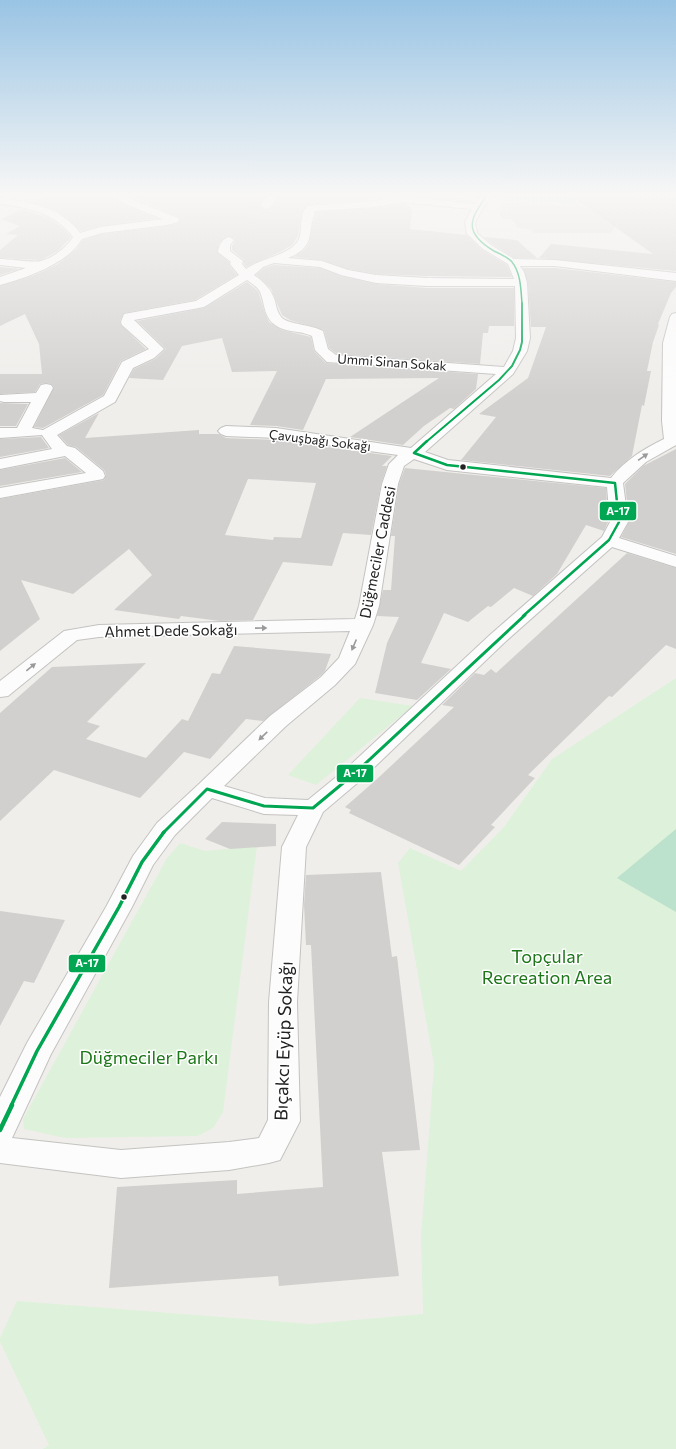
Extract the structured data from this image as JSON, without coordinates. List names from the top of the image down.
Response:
{
  "streets": {
    "street": [
      "Ummi Sinan Sokak",
      "Çavuşbağı Sokağı",
      "Düğmeciler Caddesi",
      "Ahmet Dede Sokağı",
      "Bıçakcı Eyüp Sokağı"
    ]
  },
  "crossings": [
    ["Ummi Sinan Sokak", "Düğmeciler Caddesi"],
    ["Çavuşbağı Sokağı", "Düğmeciler Caddesi"],
    ["Çavuşbağı Sokağı", "Bıçakcı Eyüp Sokağı"],
    ["Düğmeciler Caddesi", "Ahmet Dede Sokağı"]
  ],
  "parks": ["Topçular Recreation Area", "Düğmeciler Parkı"],
  "lines": ["transit line A-17"]
}
